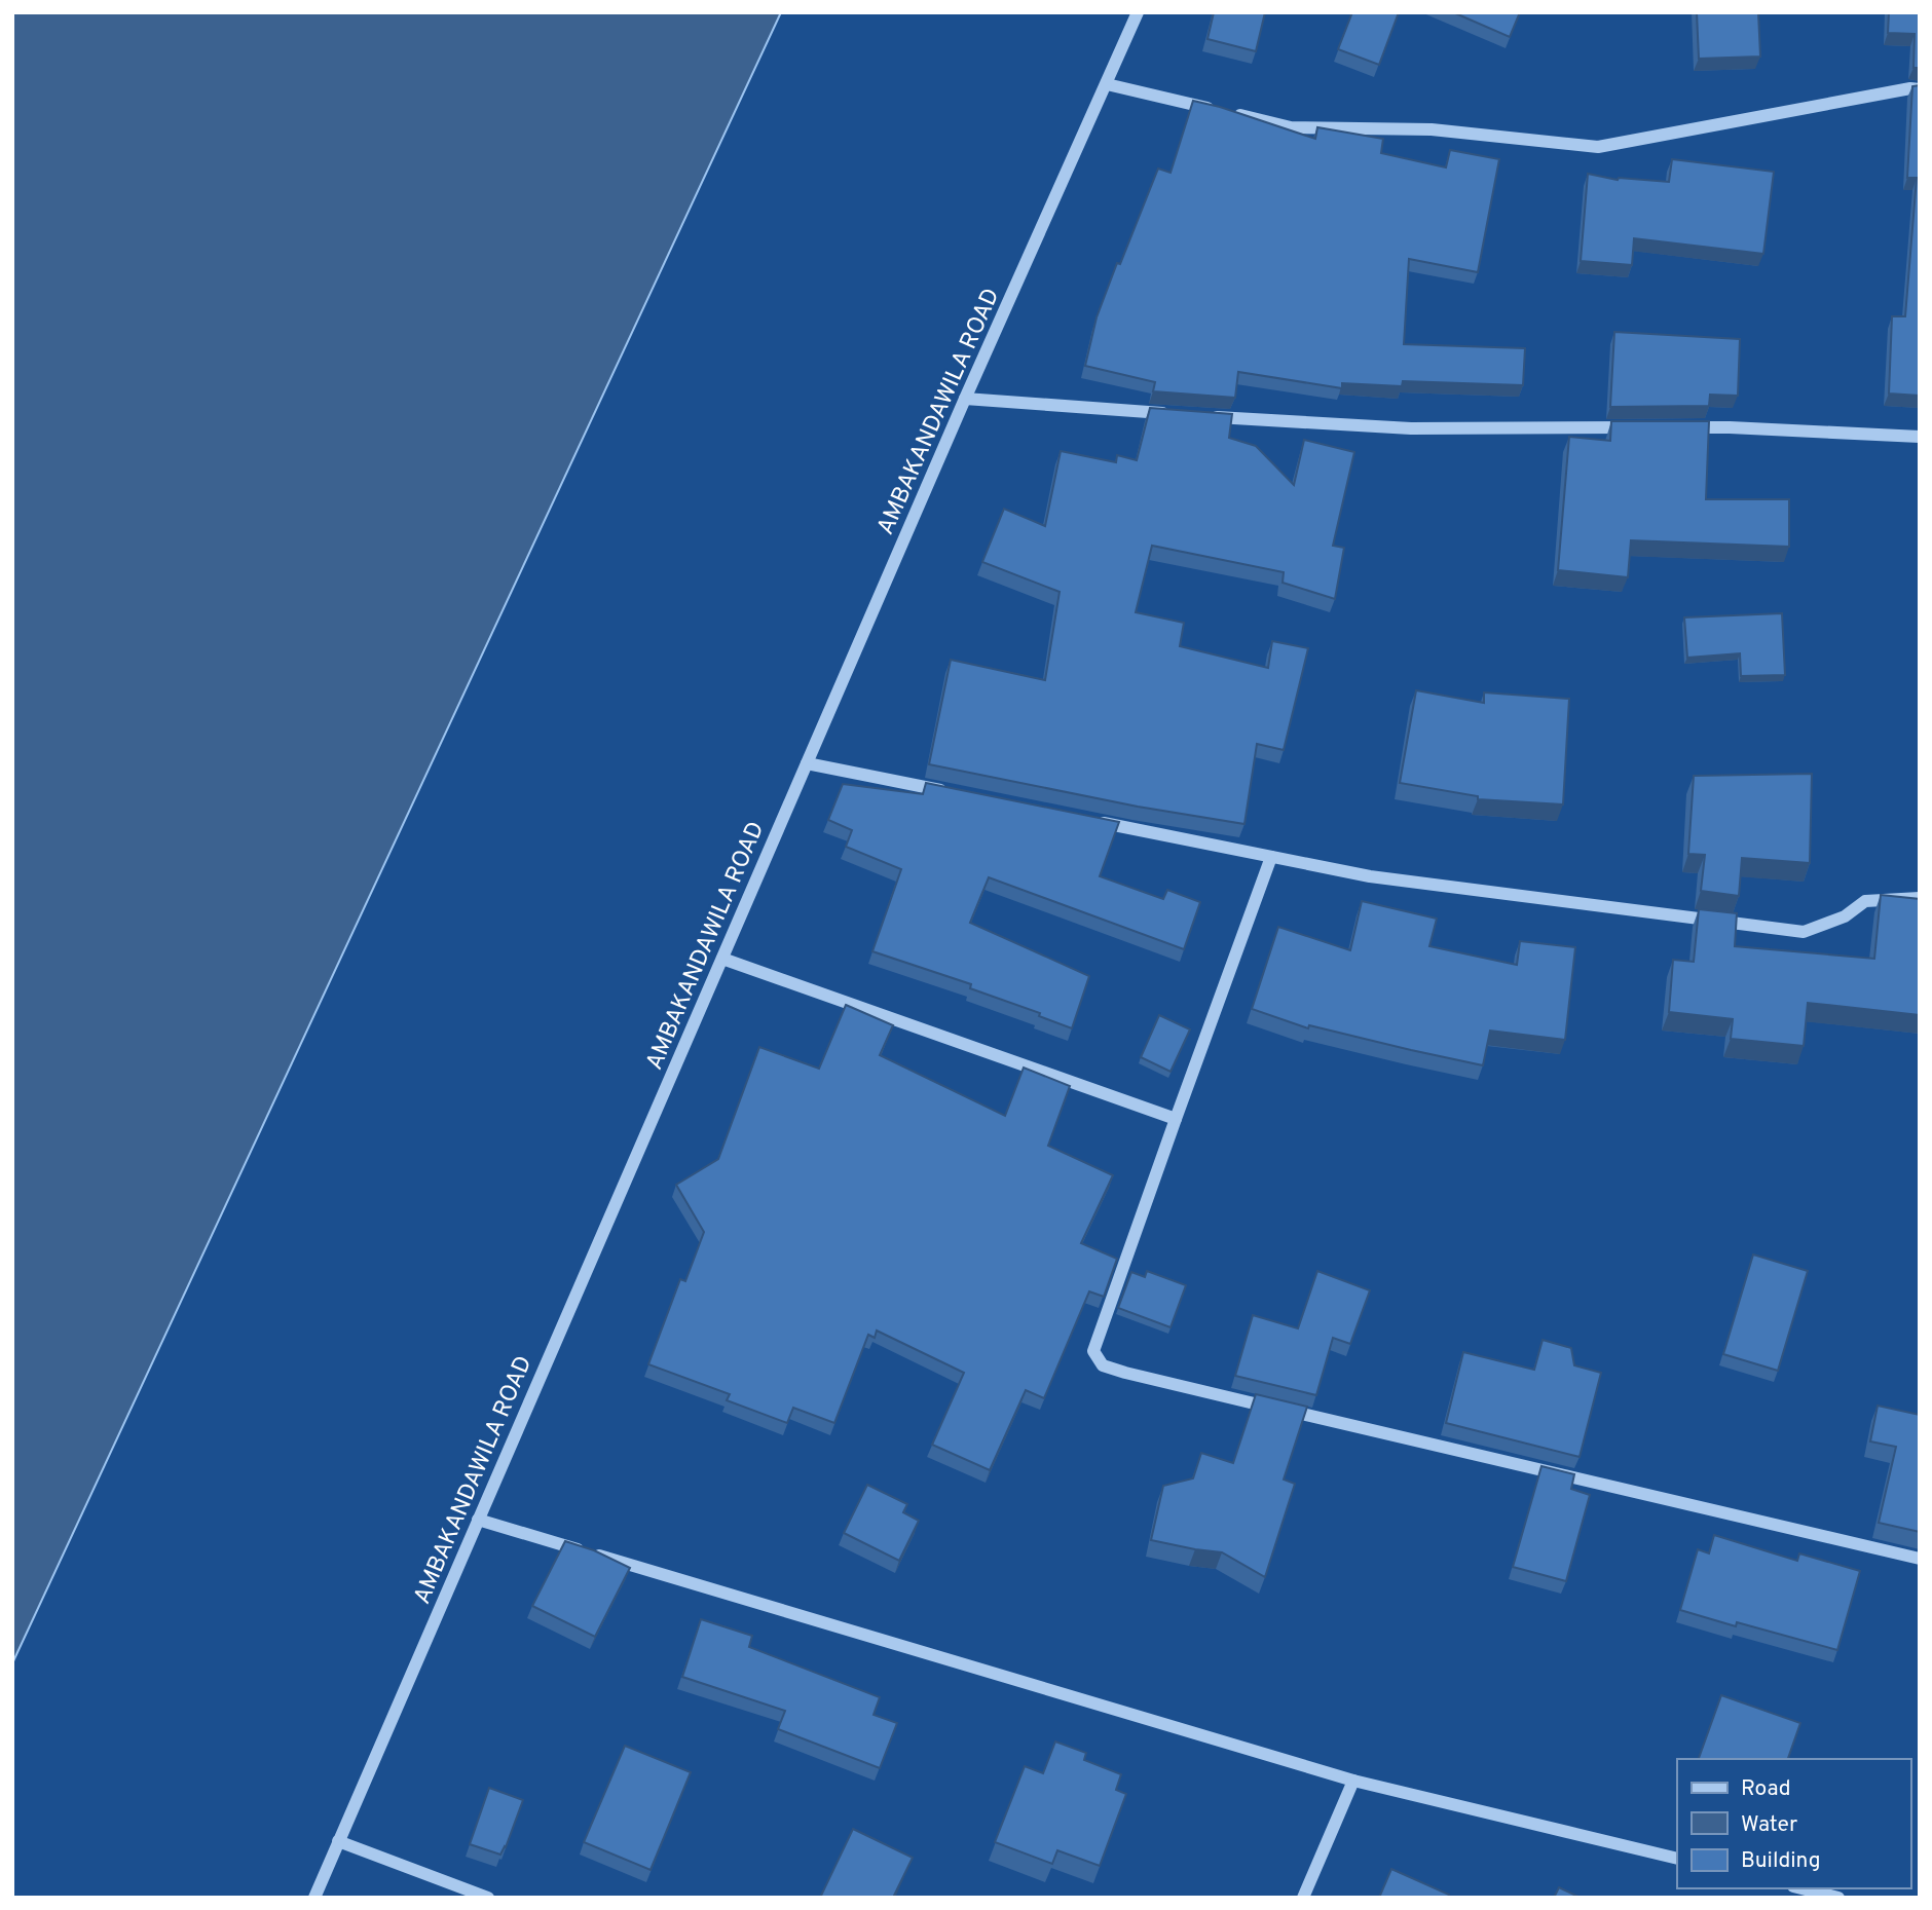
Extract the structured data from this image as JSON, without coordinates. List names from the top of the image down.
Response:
{
  "streets": {
    "street": ["AMBAKANDAWILA ROAD"]
  },
  "legend": ["Road", "Water", "Building"]
}
